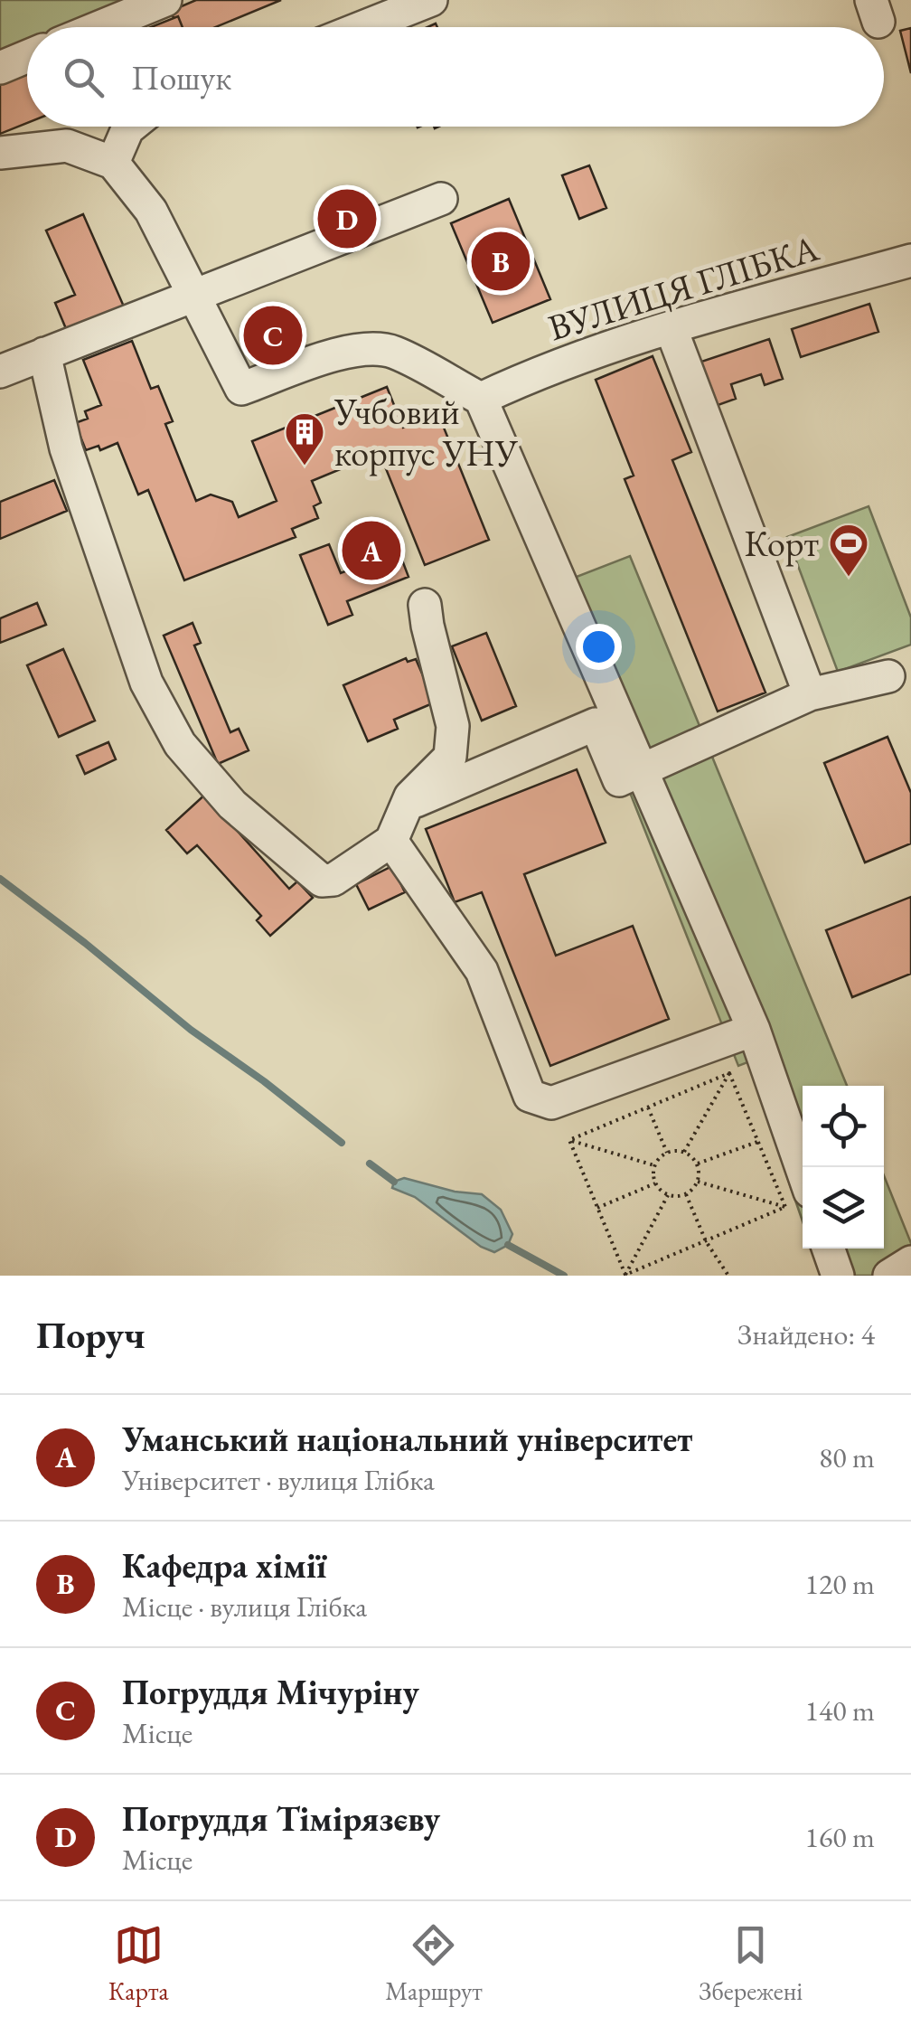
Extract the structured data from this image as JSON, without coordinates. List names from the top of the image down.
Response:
{
  "streets": {
    "street": ["ВУЛИЦЯ ГЛІБКА"]
  },
  "places": {
    "building": ["Учбовий корпус УНУ"],
    "sports": ["Корт"]
  },
  "page": {
    "search": "Пошук",
    "pins": [
      "D",
      "B",
      "C",
      "A"
    ],
    "heading": ["Поруч", "Знайдено: 4"],
    "list": [
      {
        "mark": "A",
        "name": "Уманський національний університет",
        "note": "Університет · вулиця Глібка",
        "value": "80 m"
      },
      {
        "mark": "B",
        "name": "Кафедра хімії",
        "note": "Місце · вулиця Глібка",
        "value": "120 m"
      },
      {
        "mark": "C",
        "name": "Погруддя Мічуріну",
        "note": "Місце",
        "value": "140 m"
      },
      {
        "mark": "D",
        "name": "Погруддя Тімірязєву",
        "note": "Місце",
        "value": "160 m"
      }
    ],
    "nav": ["Карта", "Маршрут", "Збережені"]
  }
}
